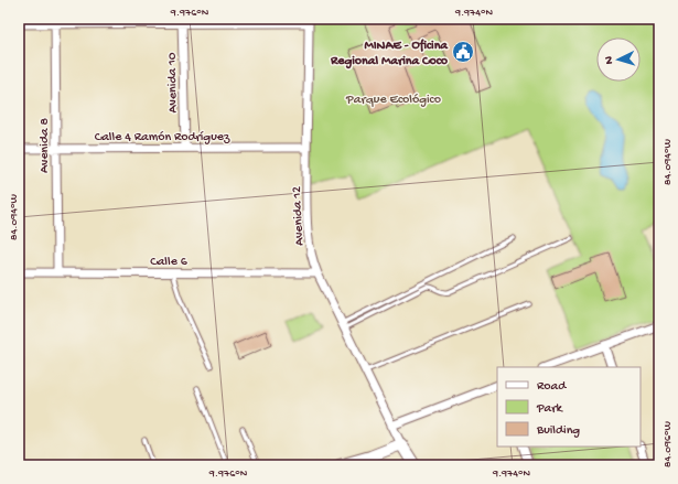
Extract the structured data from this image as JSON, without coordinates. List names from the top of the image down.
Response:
{
  "streets": {
    "street": [
      "Avenida 10",
      "Calle 4 Ramón Rodríguez",
      "Avenida 8",
      "Avenida 12",
      "Calle 6"
    ]
  },
  "crossings": [
    ["Avenida 10", "Calle 4 Ramón Rodríguez"],
    ["Calle 4 Ramón Rodríguez", "Avenida 8"],
    ["Calle 4 Ramón Rodríguez", "Avenida 12"],
    ["Avenida 8", "Calle 6"],
    ["Avenida 12", "Calle 6"]
  ],
  "parks": ["Parque Ecológico"],
  "places": {
    "public building": ["MINAE - Oficina Regional Marina Coco"]
  },
  "legend": ["Road", "Park", "Building"],
  "north": "left",
  "coordinates": [
    "9.976°N",
    "9.974°N",
    "84.094°W",
    "84.096°W"
  ]
}
